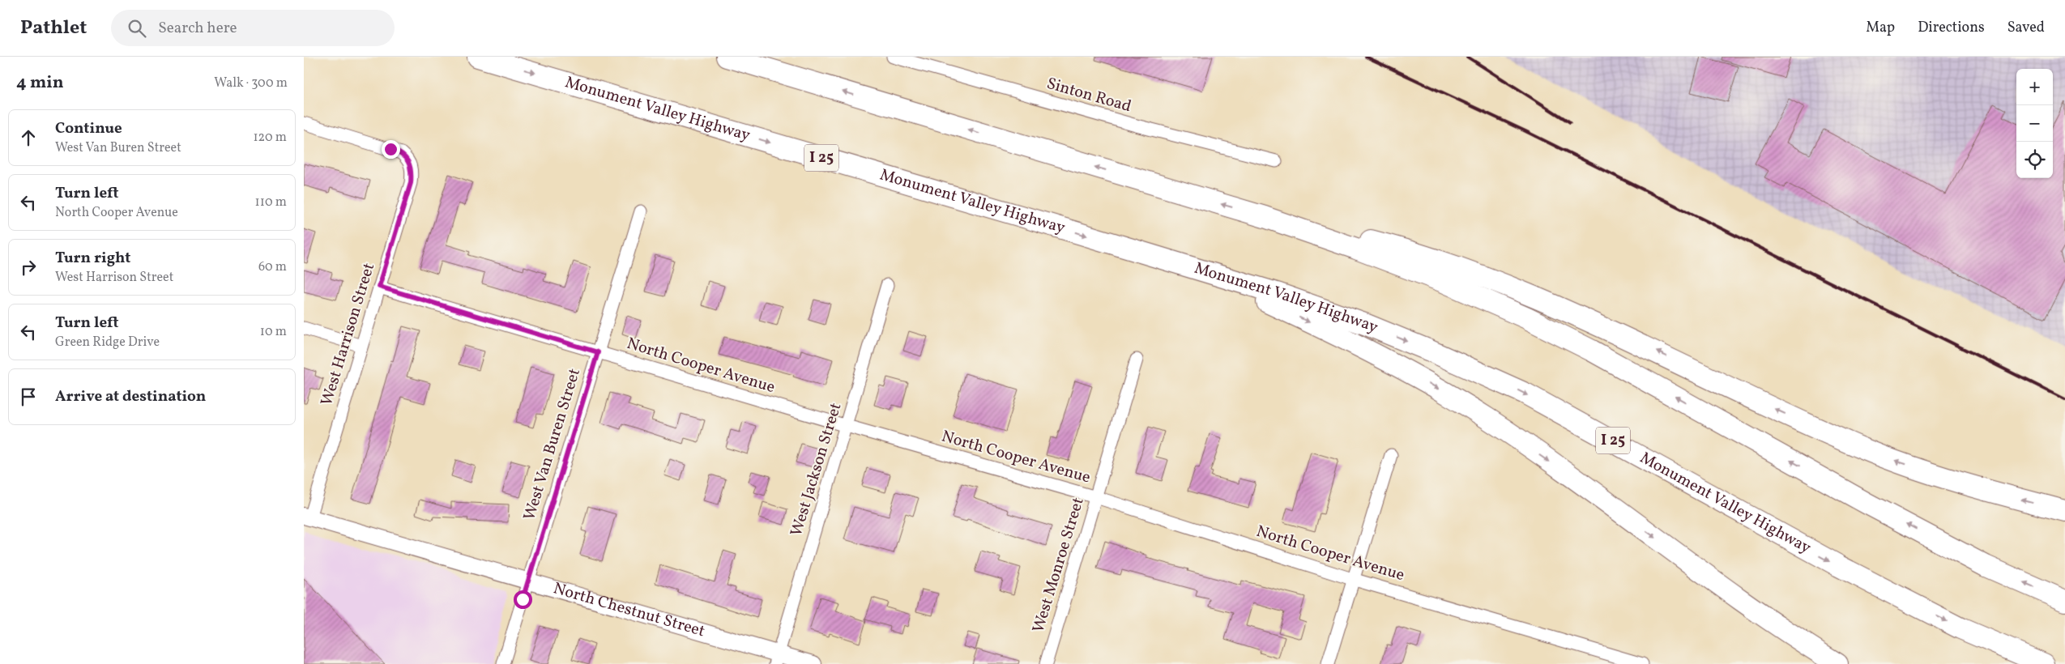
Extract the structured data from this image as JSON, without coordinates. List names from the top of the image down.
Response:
{
  "streets": {
    "highway": ["Monument Valley Highway", "I 25"],
    "main road": ["North Chestnut Street"],
    "street": [
      "Sinton Road",
      "West Harrison Street",
      "North Cooper Avenue",
      "West Van Buren Street",
      "West Jackson Street",
      "West Monroe Street"
    ]
  },
  "crossings": [
    ["West Harrison Street", "North Cooper Avenue"],
    ["West Harrison Street", "North Chestnut Street"],
    ["North Cooper Avenue", "West Van Buren Street"],
    ["North Cooper Avenue", "West Jackson Street"],
    ["North Cooper Avenue", "West Monroe Street"],
    ["West Van Buren Street", "North Chestnut Street"],
    ["West Jackson Street", "North Chestnut Street"]
  ],
  "page": {
    "header": "Pathlet",
    "search": "Search here",
    "nav": ["Map", "Directions", "Saved"],
    "heading": ["4 min", "Walk · 300 m"],
    "map_buttons": ["+", "−"],
    "list": [
      ["Continue", "West Van Buren Street", "120 m"],
      ["Turn left", "North Cooper Avenue", "110 m"],
      ["Turn right", "West Harrison Street", "60 m"],
      ["Turn left", "Green Ridge Drive", "10 m"],
      "Arrive at destination"
    ]
  }
}
